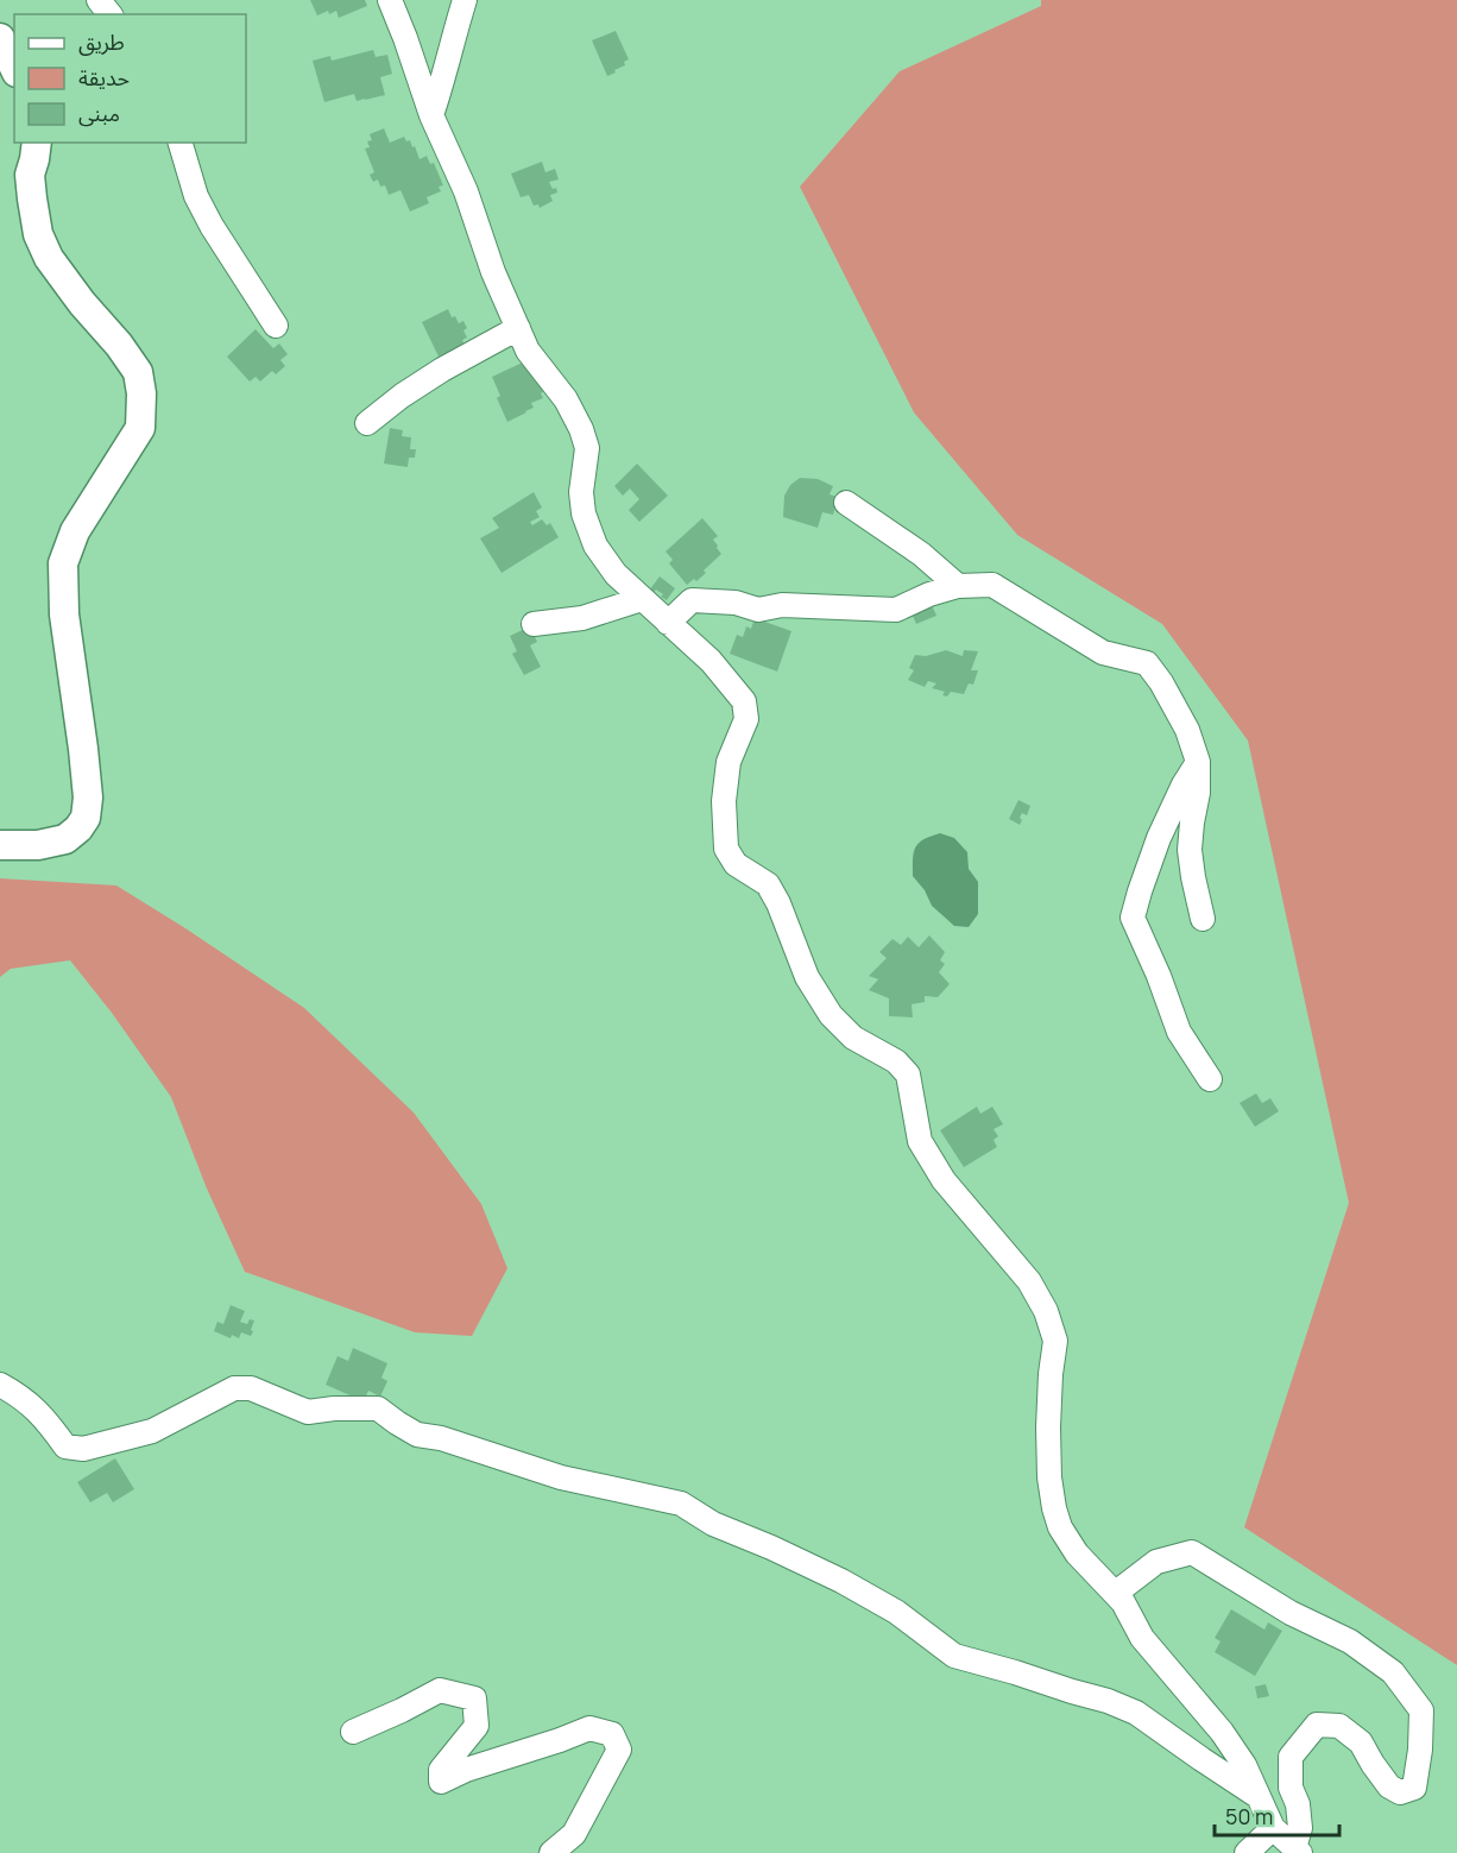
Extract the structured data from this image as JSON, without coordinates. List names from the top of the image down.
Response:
{
  "legend": ["طريق", "حديقة", "مبنى"],
  "scale_bar": "50 m"
}
